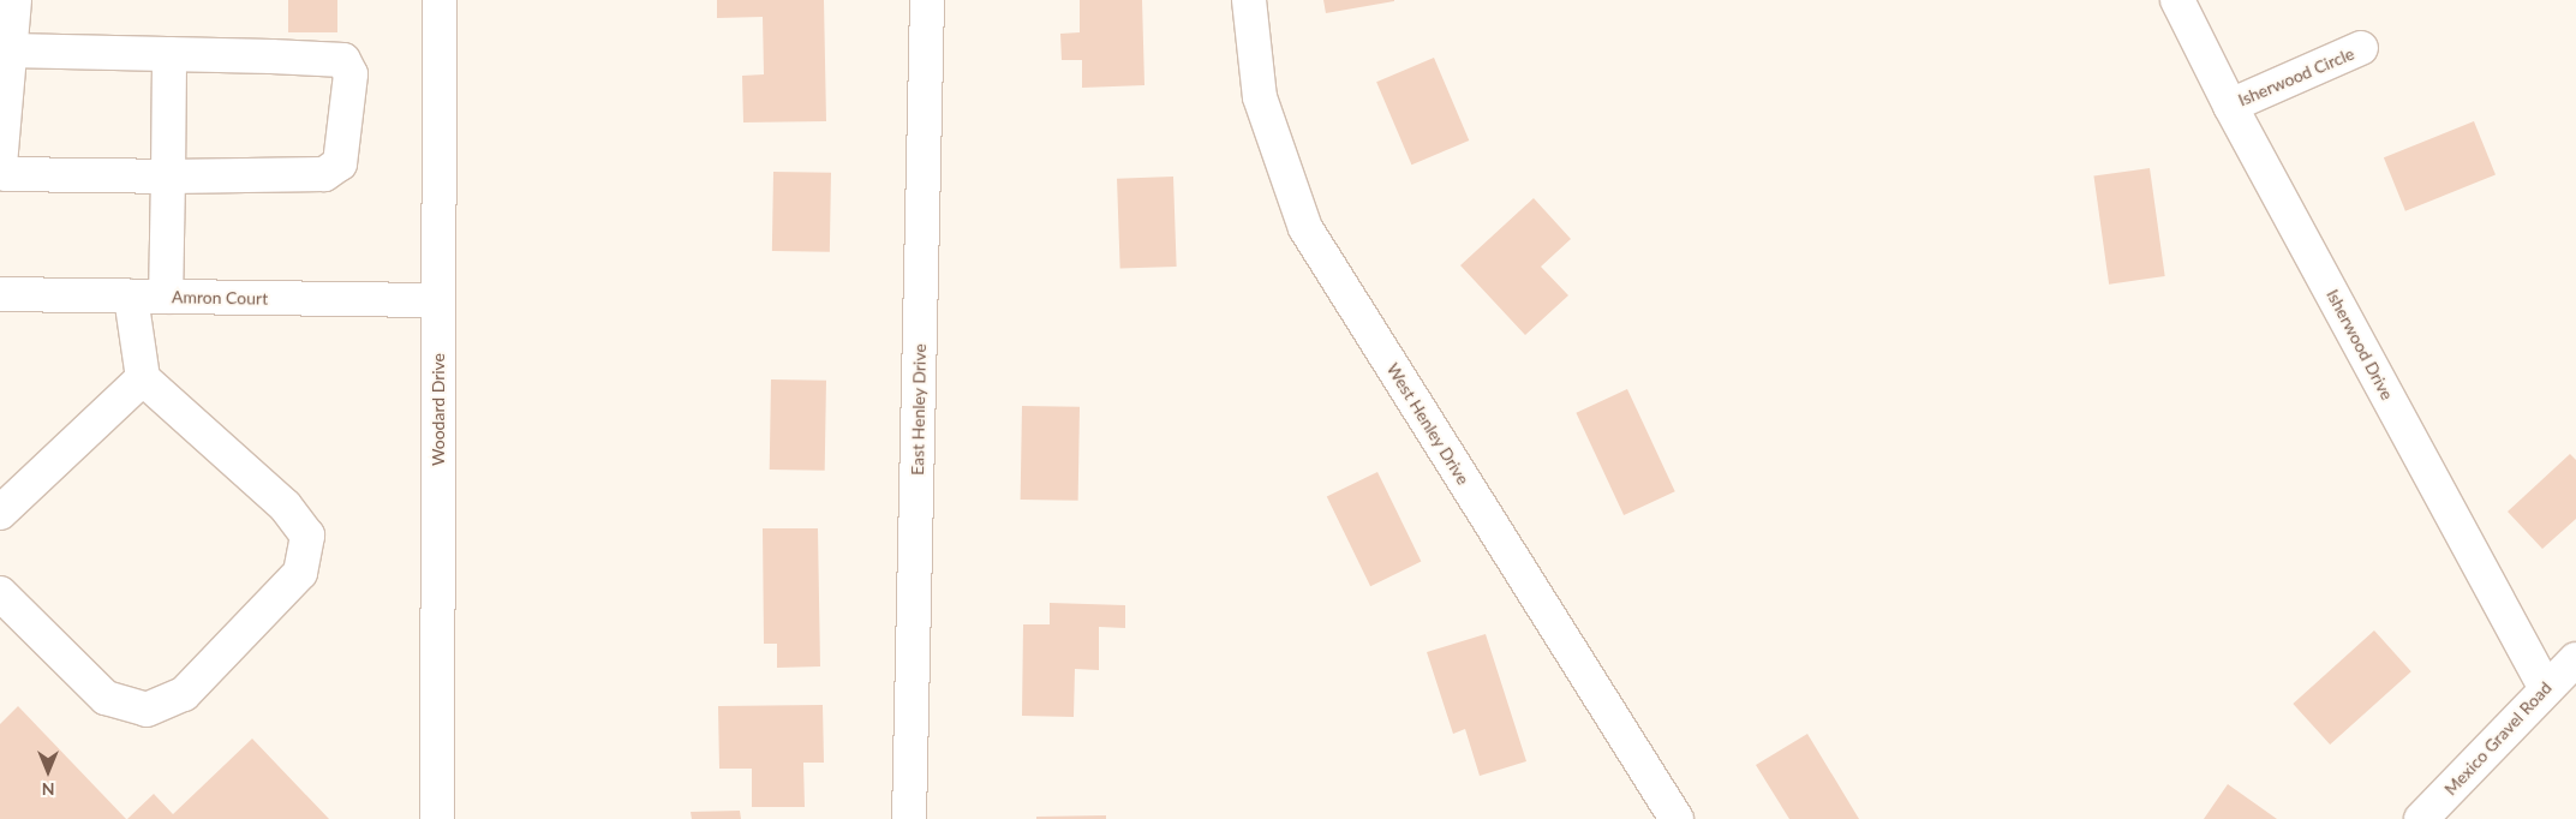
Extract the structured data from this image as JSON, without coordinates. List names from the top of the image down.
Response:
{
  "streets": {
    "street": [
      "Isherwood Circle",
      "Amron Court",
      "Isherwood Drive",
      "Woodard Drive",
      "East Henley Drive",
      "West Henley Drive",
      "Mexico Gravel Road"
    ]
  },
  "crossings": [
    ["Isherwood Circle", "Isherwood Drive"],
    ["Amron Court", "Woodard Drive"],
    ["Isherwood Drive", "Mexico Gravel Road"]
  ],
  "north": "bottom"
}
